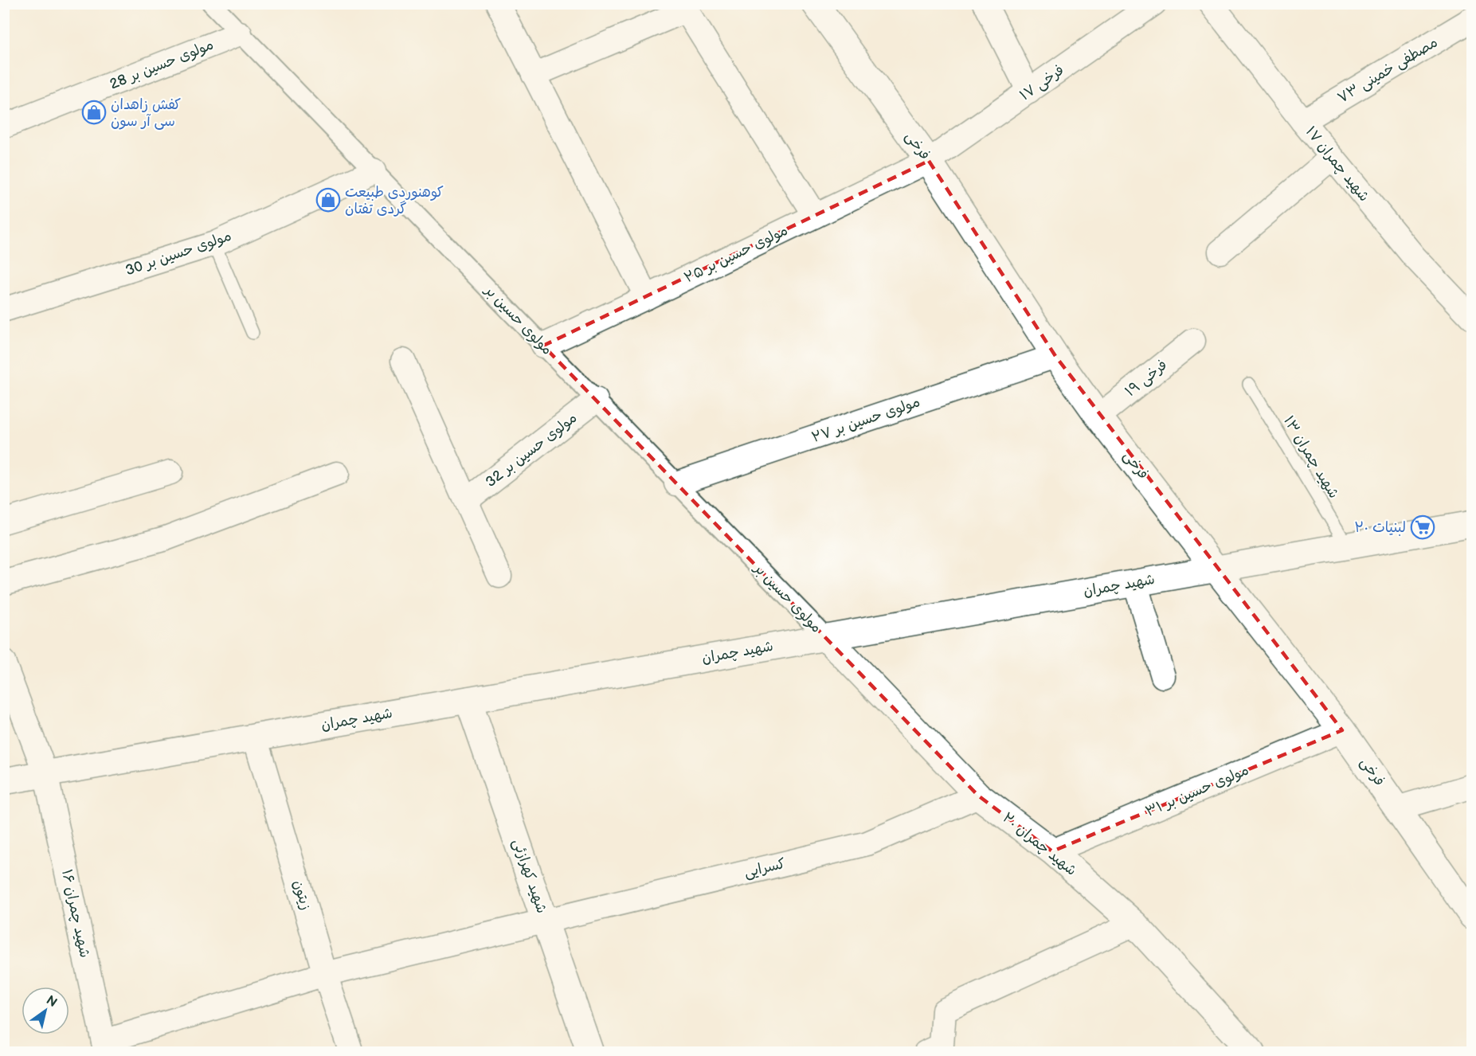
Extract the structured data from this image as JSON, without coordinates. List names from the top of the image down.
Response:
{
  "streets": {
    "street": [
      "مولوی حسین بر 28",
      "مصطفی خمینی ۷۳",
      "فرخی ۱۷",
      "فرخی",
      "شهید چمران ۱۷",
      "مولوی حسین بر 30",
      "مولوی حسین بر ۲۵",
      "مولوی حسین بر",
      "فرخی ۱۹",
      "مولوی حسین بر ۲۷",
      "مولوی حسین بر 32",
      "شهید چمران",
      "مولوی حسین بر ۳۱",
      "شهید چمران ۲۰",
      "کسرایی",
      "شهید کهرازئی",
      "زیتون",
      "شهید چمران ۱۶"
    ],
    "lane": ["شهید چمران ۱۳"]
  },
  "crossings": [
    ["مولوی حسین بر 28", "مولوی حسین بر"],
    ["مصطفی خمینی ۷۳", "شهید چمران ۱۷"],
    ["فرخی ۱۷", "فرخی"],
    ["فرخی ۱۷", "مولوی حسین بر ۲۵"],
    ["فرخی", "مولوی حسین بر ۲۵"],
    ["فرخی", "فرخی ۱۹"],
    ["فرخی", "مولوی حسین بر ۲۷"],
    ["فرخی", "شهید چمران"],
    ["فرخی", "مولوی حسین بر ۳۱"],
    ["مولوی حسین بر 30", "مولوی حسین بر"],
    ["مولوی حسین بر ۲۵", "مولوی حسین بر"],
    ["مولوی حسین بر", "مولوی حسین بر ۲۷"],
    ["مولوی حسین بر", "مولوی حسین بر 32"],
    ["مولوی حسین بر", "شهید چمران"],
    ["مولوی حسین بر", "شهید چمران ۲۰"],
    ["شهید چمران ۱۳", "شهید چمران"],
    ["شهید چمران", "شهید چمران ۲۰"],
    ["شهید چمران", "شهید کهرازئی"],
    ["شهید چمران", "زیتون"],
    ["شهید چمران", "شهید چمران ۱۶"],
    ["مولوی حسین بر ۳۱", "شهید چمران ۲۰"],
    ["شهید چمران ۲۰", "کسرایی"],
    ["کسرایی", "شهید کهرازئی"],
    ["کسرایی", "زیتون"],
    ["کسرایی", "شهید چمران ۱۶"]
  ],
  "places": {
    "shop": ["کفش زاهدان سی آر سون", "کوهنوردی طبیعت گردی تفتان"],
    "supermarket": ["لبنیات ۲۰"]
  },
  "north": "top right"
}
